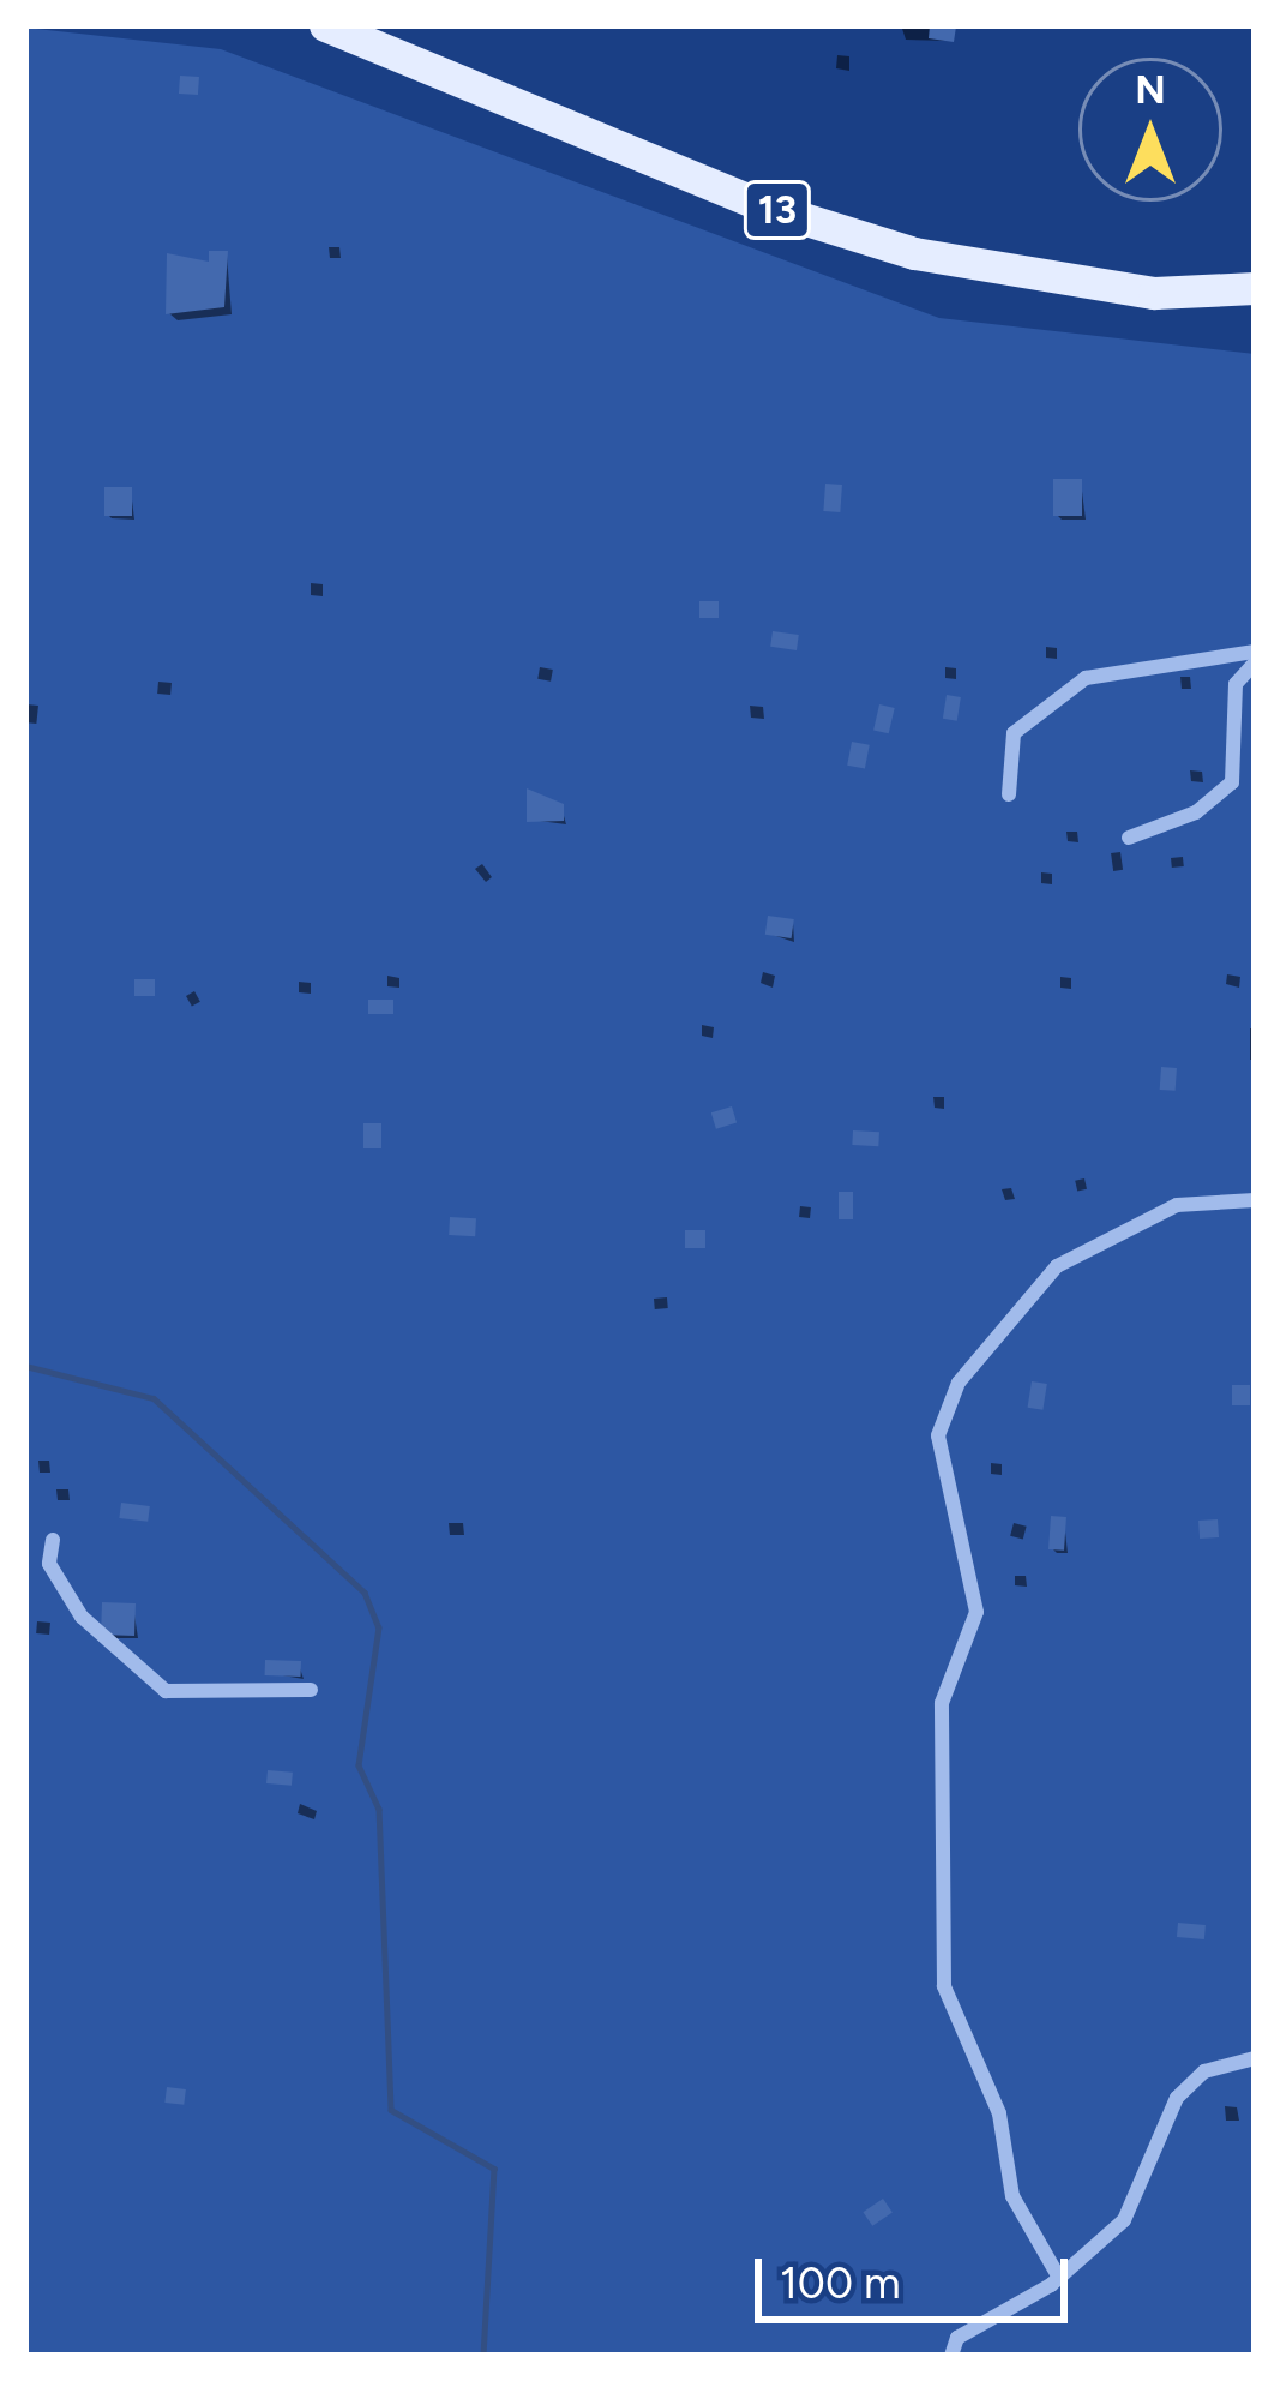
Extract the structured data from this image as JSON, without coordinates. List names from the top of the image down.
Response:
{
  "streets": {
    "main road": ["13"]
  },
  "scale_bar": "100 m",
  "north": "top"
}
